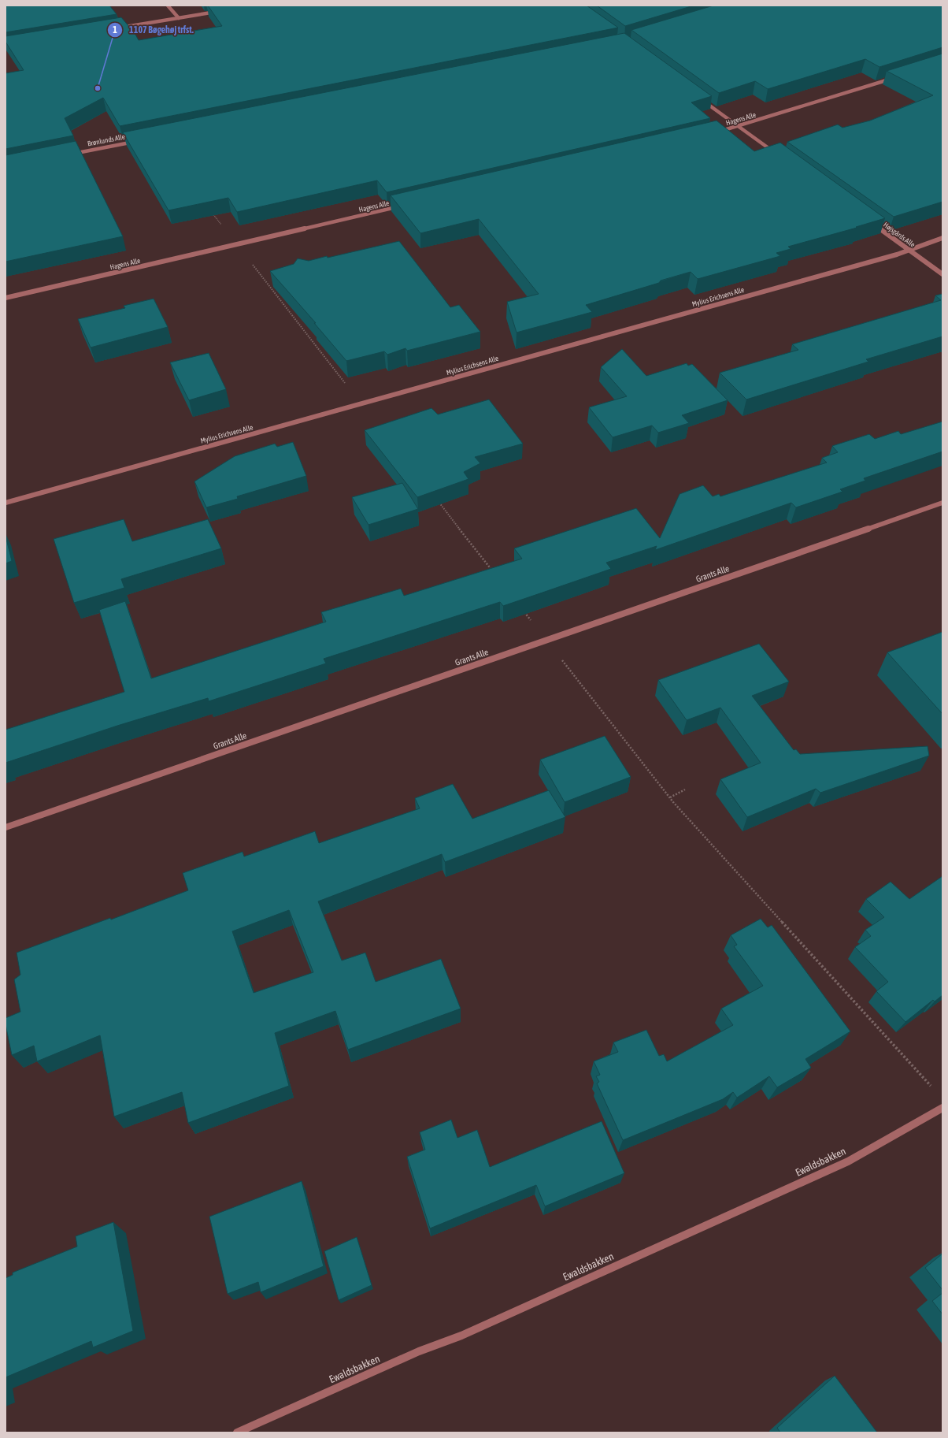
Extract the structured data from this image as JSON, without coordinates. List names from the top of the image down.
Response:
{
  "streets": {
    "street": [
      "Hagens Alle",
      "Brønlunds Alle",
      "Højsgårds Alle",
      "Mylius Erichsens Alle",
      "Grants Alle",
      "Ewaldsbakken"
    ]
  },
  "crossings": [
    ["Højsgårds Alle", "Mylius Erichsens Alle"]
  ],
  "places": ["1107 Bøgehøj trfst."]
}
